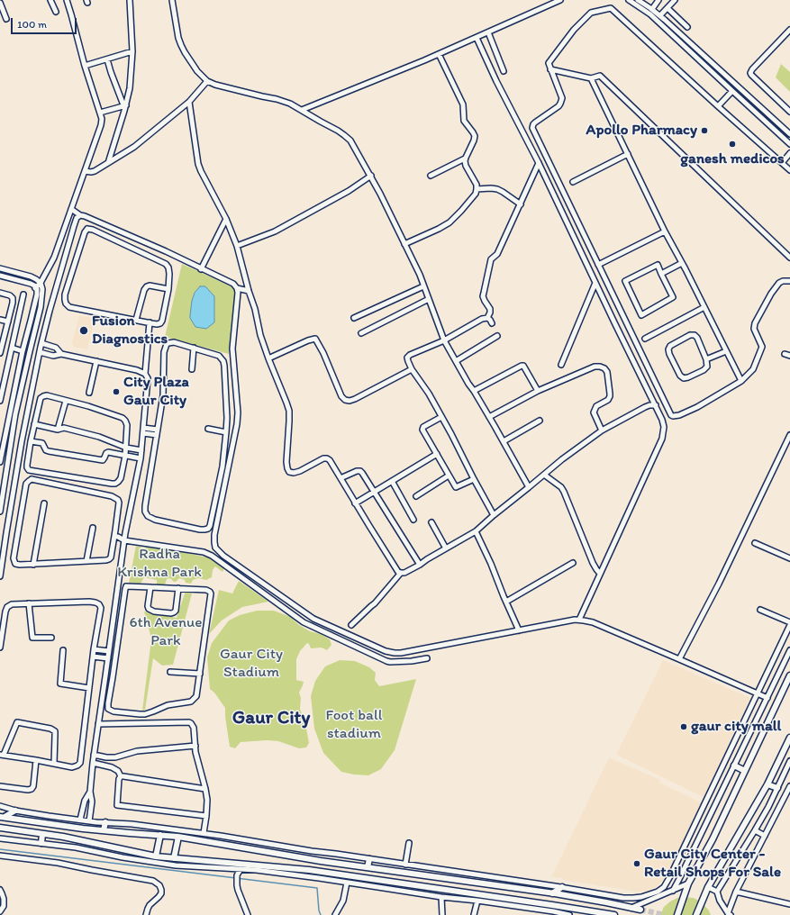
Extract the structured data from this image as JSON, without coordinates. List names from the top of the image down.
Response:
{
  "districts": ["Gaur City"],
  "parks": [
    "Radha Krishna Park",
    "6th Avenue Park",
    "Gaur City Stadium",
    "Foot ball stadium"
  ],
  "places": [
    "Apollo Pharmacy",
    "ganesh medicos",
    "Fusion Diagnostics",
    "City Plaza Gaur City",
    "gaur city mall",
    "Gaur City Center - Retail Shops For Sale"
  ],
  "scale_bar": "100 m"
}
